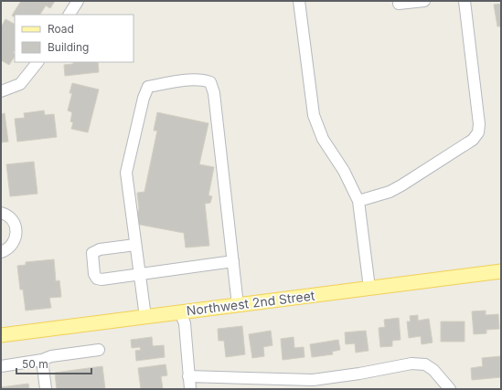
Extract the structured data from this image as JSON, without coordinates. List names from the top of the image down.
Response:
{
  "streets": {
    "main road": ["Northwest 2nd Street"]
  },
  "legend": ["Road", "Building"],
  "scale_bar": "50 m"
}
